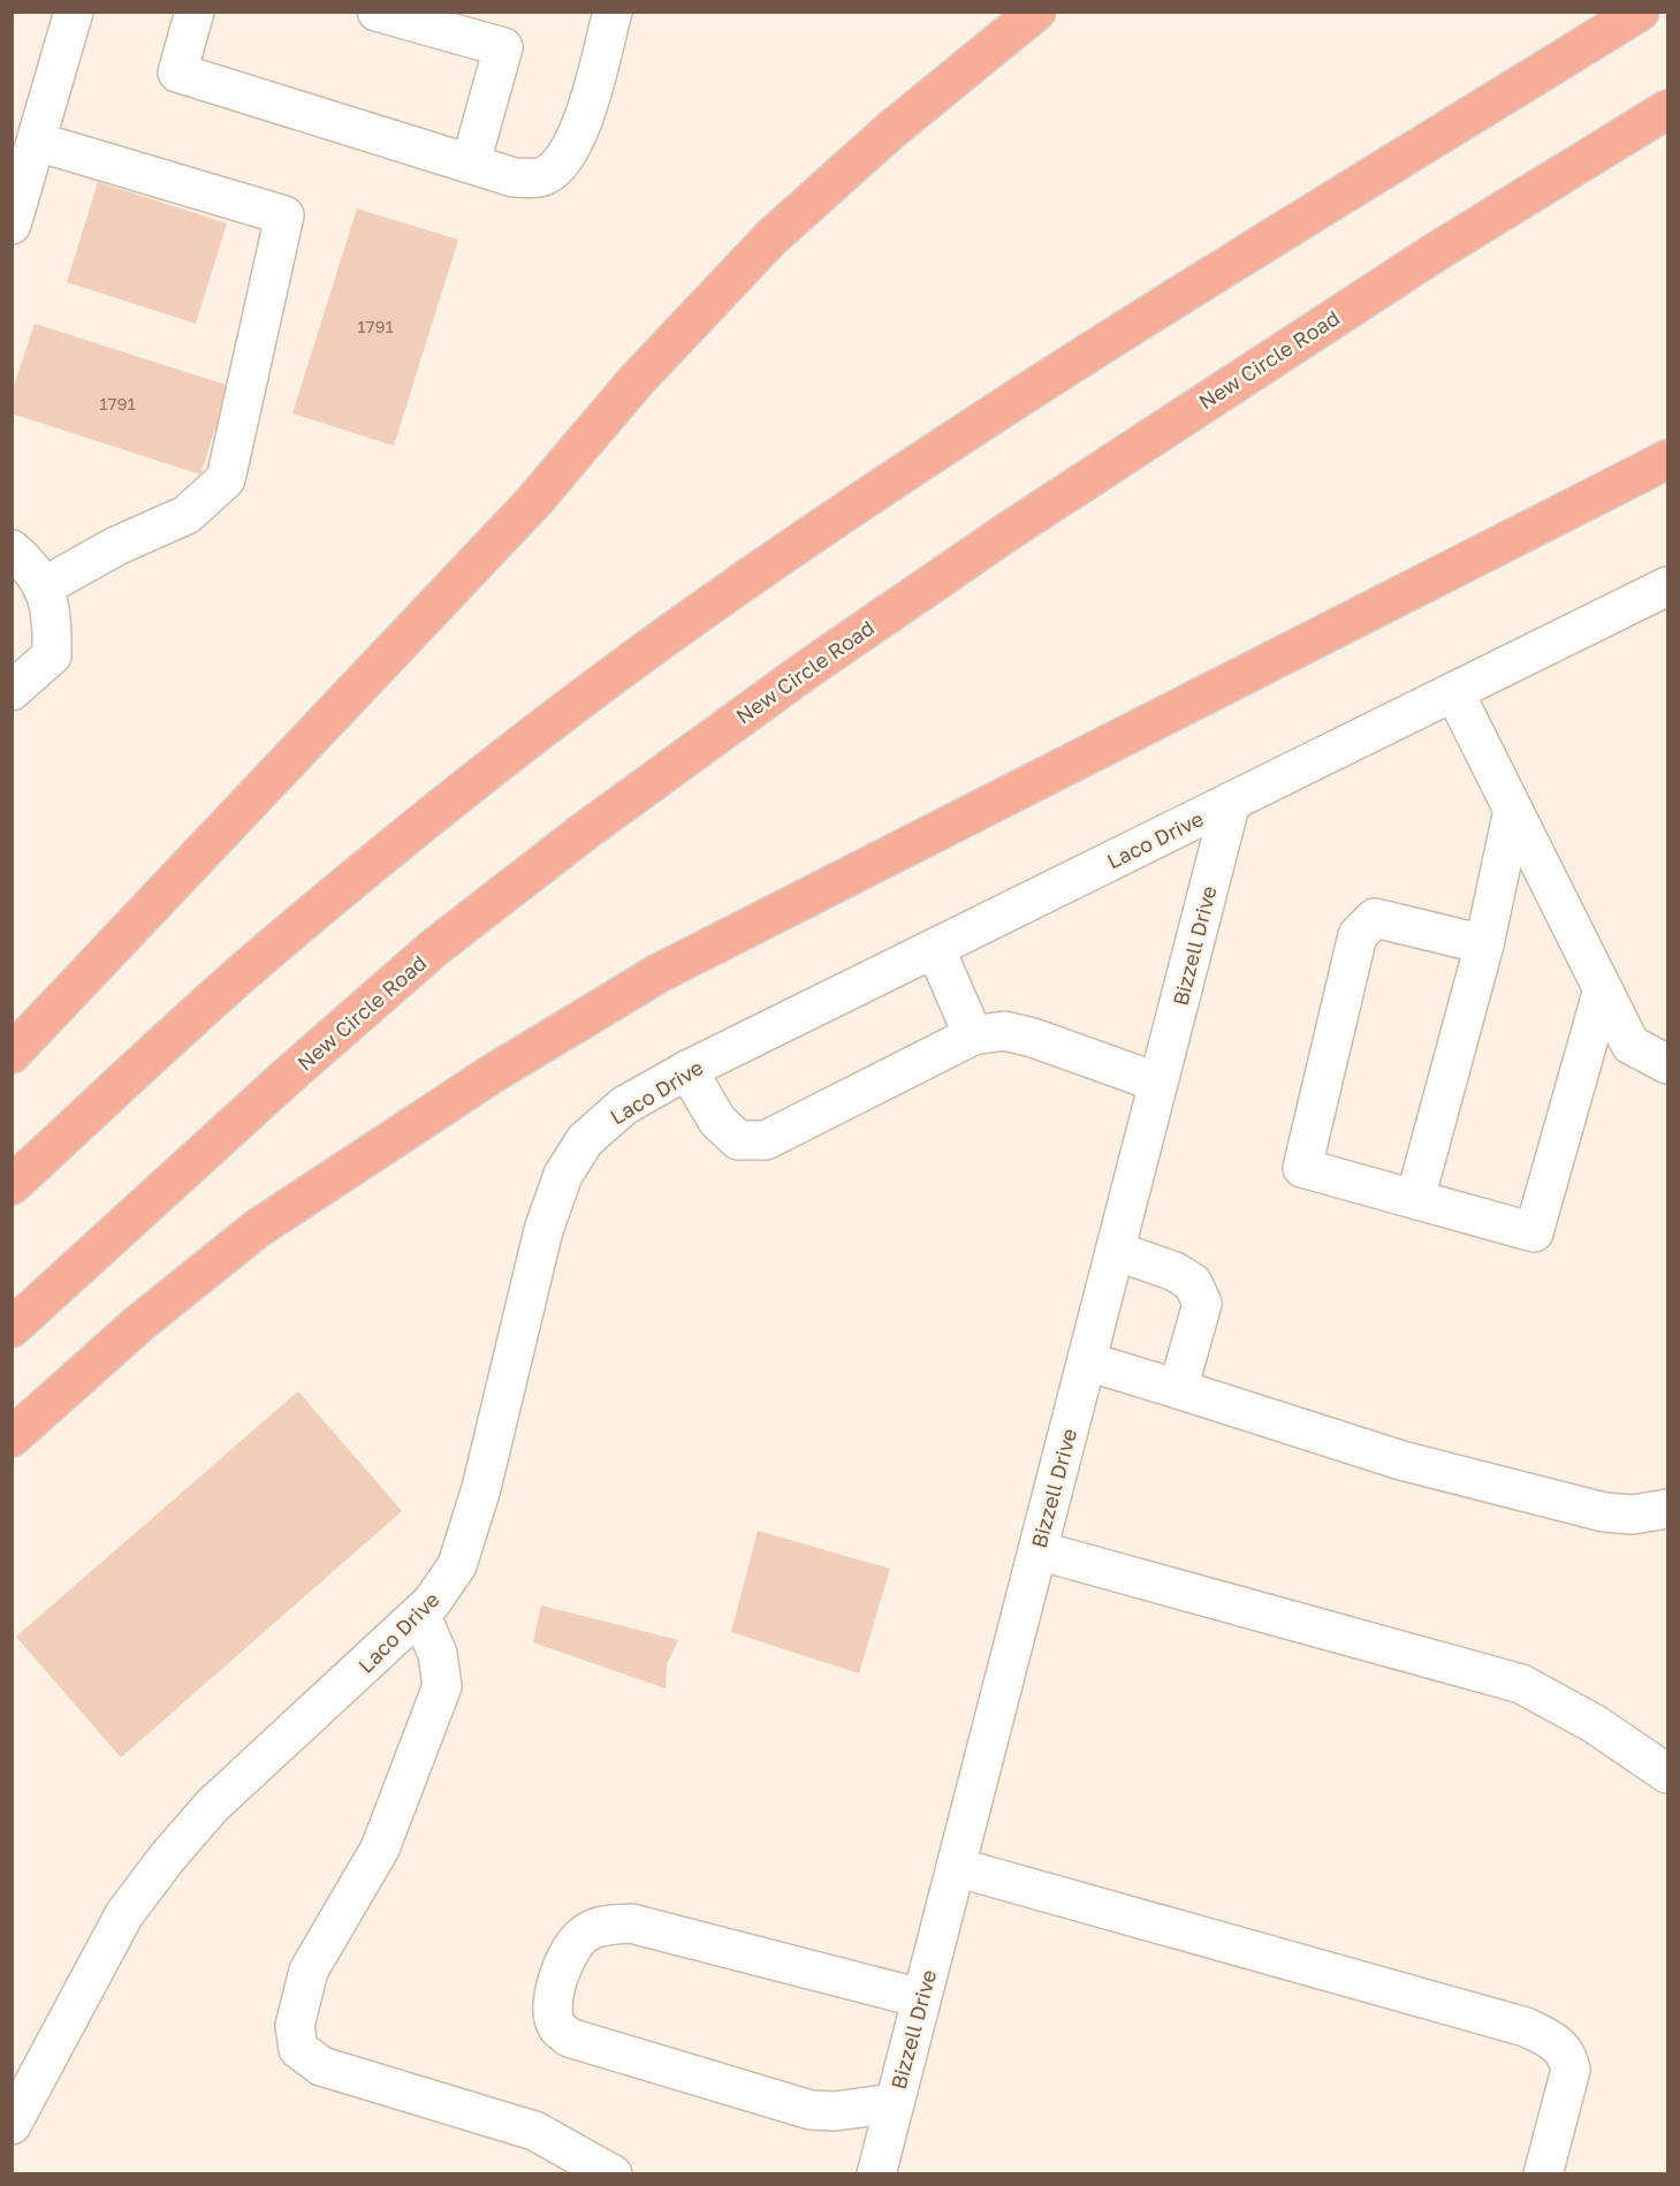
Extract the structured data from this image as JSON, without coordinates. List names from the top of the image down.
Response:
{
  "streets": {
    "highway": ["New Circle Road"],
    "street": ["Laco Drive", "Bizzell Drive"]
  },
  "crossings": [
    ["Laco Drive", "Bizzell Drive"]
  ],
  "house_numbers": ["1791", "1791"]
}
